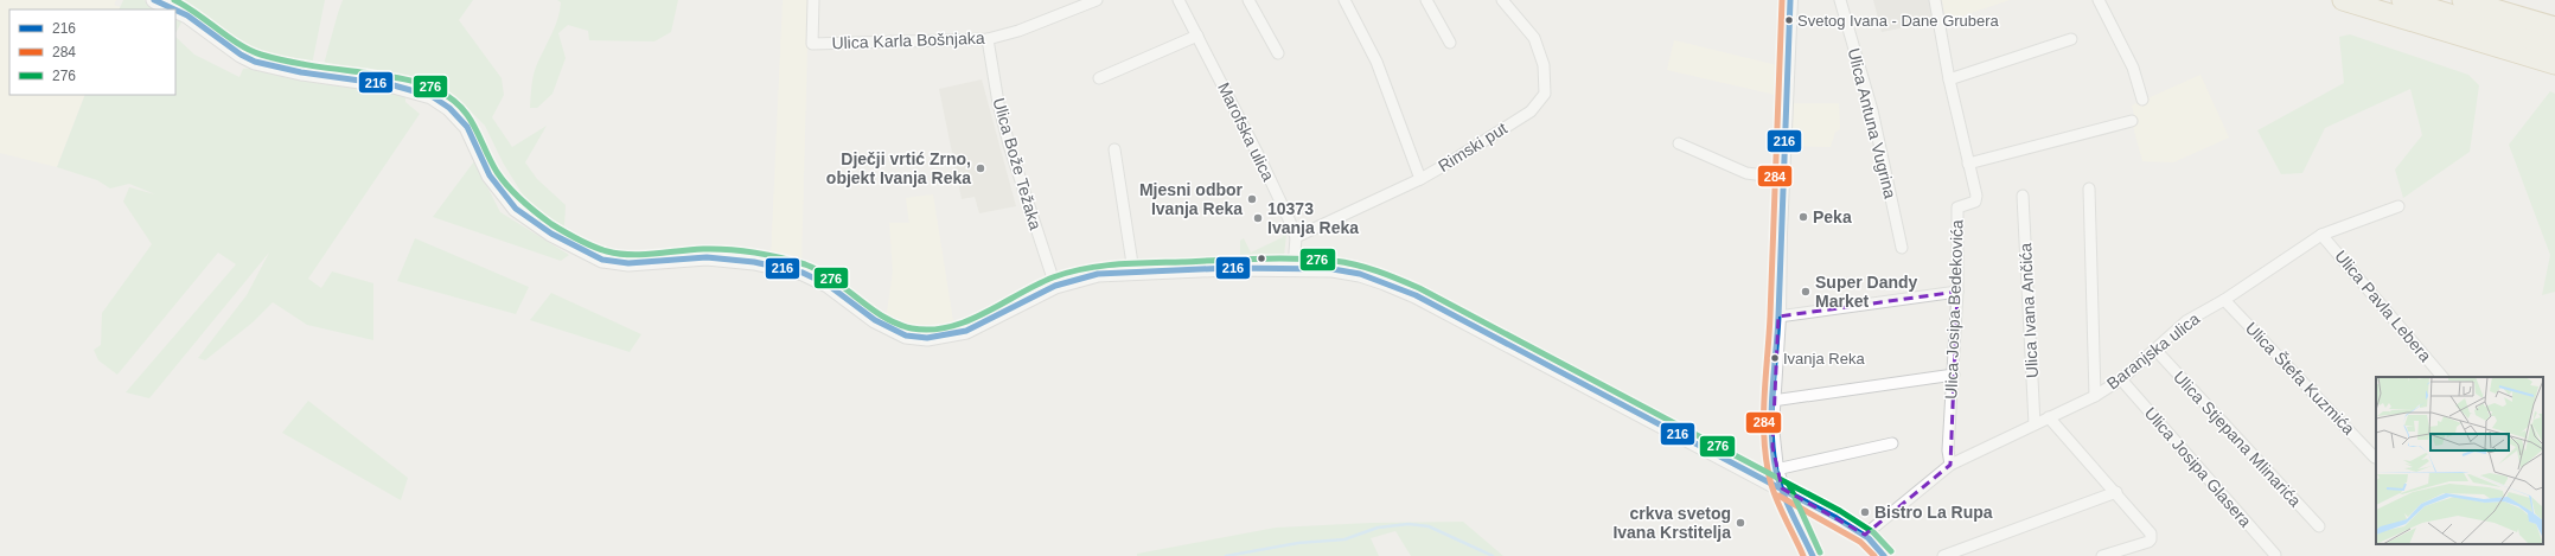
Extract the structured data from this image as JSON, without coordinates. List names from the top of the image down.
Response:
{
  "streets": {
    "street": [
      "Ulica Karla Bošnjaka",
      "Ulica Antuna Vugrina",
      "Marofska ulica",
      "Rimski put",
      "Ulica Bože Težaka",
      "Ulica Pavla Lebera",
      "Ulica Josipa Bedekovića",
      "Ulica Ivana Ančića",
      "Baranjska ulica",
      "Ulica Štefa Kuzmića",
      "Ulica Stjepana Mlinarića",
      "Ulica Josipa Glasera"
    ]
  },
  "crossings": [
    ["Ulica Karla Bošnjaka", "Ulica Bože Težaka"],
    ["Marofska ulica", "Rimski put"],
    ["Ulica Pavla Lebera", "Baranjska ulica"],
    ["Ulica Josipa Bedekovića", "Baranjska ulica"],
    ["Ulica Ivana Ančića", "Baranjska ulica"],
    ["Baranjska ulica", "Ulica Štefa Kuzmića"],
    ["Baranjska ulica", "Ulica Stjepana Mlinarića"],
    ["Baranjska ulica", "Ulica Josipa Glasera"]
  ],
  "places": [
    "Svetog Ivana - Dane Grubera",
    "Dječji vrtić Zrno, objekt Ivanja Reka",
    "Mjesni odbor Ivanja Reka",
    "Peka",
    "10373 Ivanja Reka",
    "Super Dandy Market",
    "Ivanja Reka",
    "Bistro La Rupa",
    "crkva svetog Ivana Krstitelja"
  ],
  "lines": ["transit line 216", "transit line 284", "transit line 276"],
  "legend": ["216", "284", "276"]
}
